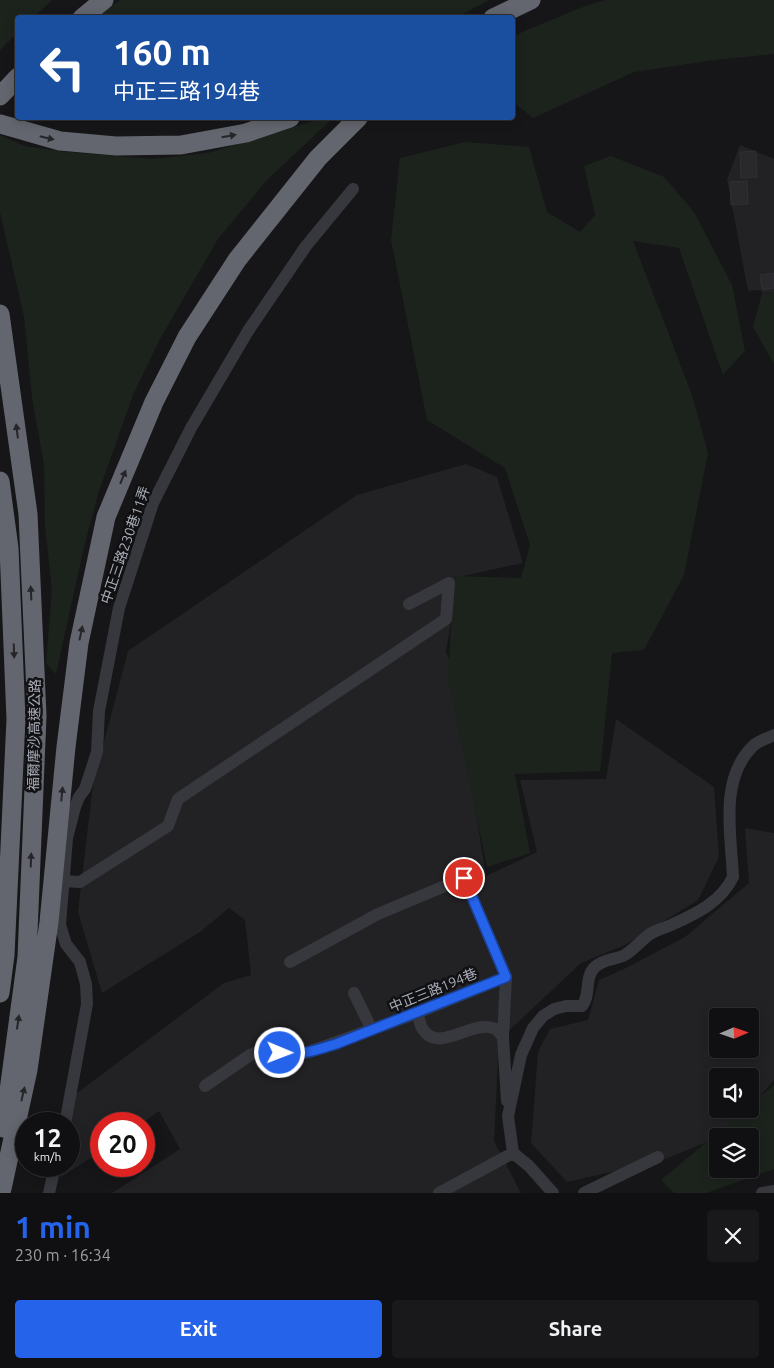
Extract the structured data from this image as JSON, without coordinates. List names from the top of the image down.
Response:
{
  "streets": {
    "highway": ["福爾摩沙高速公路"],
    "street": ["中正三路230巷11弄", "中正三路194巷"]
  },
  "north": "right",
  "page": {
    "turn": ["160 m", "中正三路194巷"],
    "speed": "12 km/h",
    "limit": "20",
    "heading": ["1 min", "230 m · 16:34"],
    "buttons": ["Exit", "Share"]
  }
}
